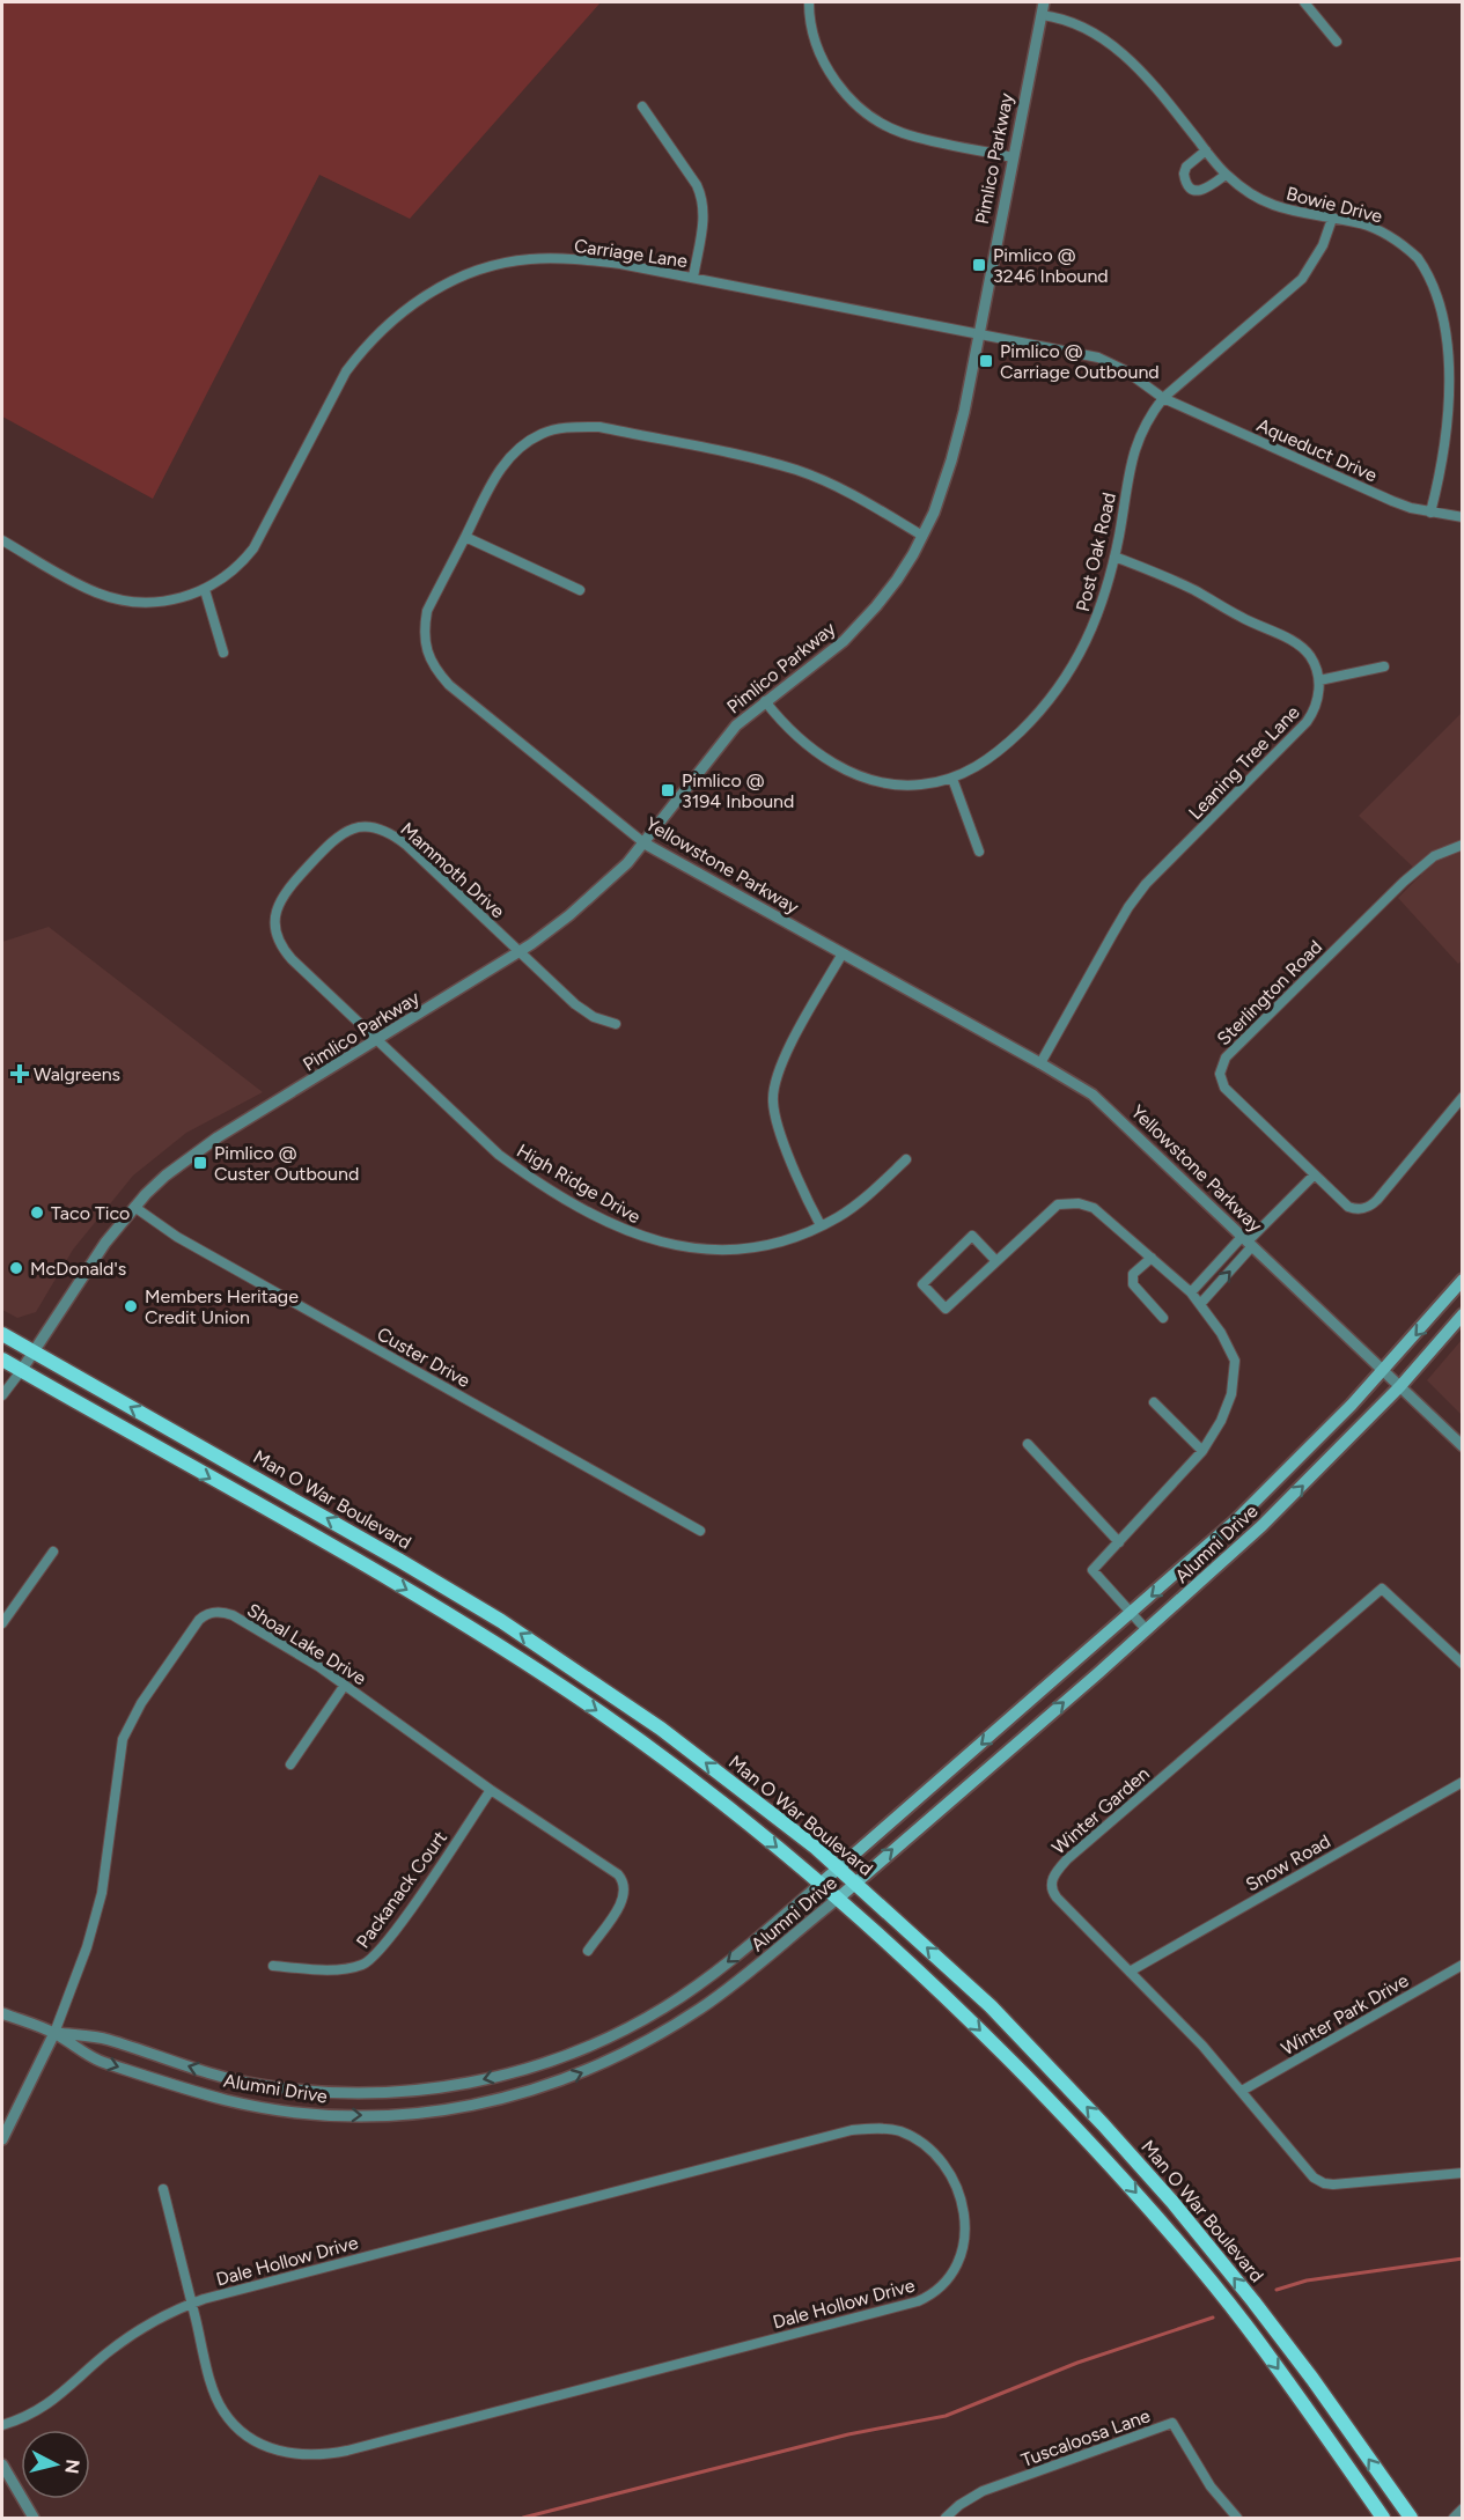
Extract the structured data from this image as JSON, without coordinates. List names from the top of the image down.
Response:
{
  "streets": {
    "main road": ["Man O War Boulevard", "Alumni Drive"],
    "street": [
      "Pimlico Parkway",
      "Bowie Drive",
      "Carriage Lane",
      "Aqueduct Drive",
      "Post Oak Road",
      "Leaning Tree Lane",
      "Yellowstone Parkway",
      "Mammoth Drive",
      "Sterlington Road",
      "High Ridge Drive",
      "Custer Drive",
      "Shoal Lake Drive",
      "Winter Garden",
      "Snow Road",
      "Packanack Court",
      "Winter Park Drive",
      "Dale Hollow Drive",
      "Tuscaloosa Lane"
    ]
  },
  "crossings": [
    ["Pimlico Parkway", "Bowie Drive"],
    ["Pimlico Parkway", "Carriage Lane"],
    ["Pimlico Parkway", "Post Oak Road"],
    ["Pimlico Parkway", "Yellowstone Parkway"],
    ["Pimlico Parkway", "Mammoth Drive"],
    ["Pimlico Parkway", "High Ridge Drive"],
    ["Pimlico Parkway", "Custer Drive"],
    ["Pimlico Parkway", "Man O War Boulevard"],
    ["Bowie Drive", "Post Oak Road"],
    ["Carriage Lane", "Aqueduct Drive"],
    ["Carriage Lane", "Post Oak Road"],
    ["Aqueduct Drive", "Post Oak Road"],
    ["Leaning Tree Lane", "Yellowstone Parkway"],
    ["Yellowstone Parkway", "Alumni Drive"],
    ["Mammoth Drive", "High Ridge Drive"],
    ["Man O War Boulevard", "Alumni Drive"],
    ["Alumni Drive", "Shoal Lake Drive"],
    ["Shoal Lake Drive", "Packanack Court"],
    ["Winter Garden", "Snow Road"],
    ["Winter Garden", "Winter Park Drive"]
  ],
  "places": {
    "transit": [
      "Pimlico @ 3246 Inbound",
      "Pimlico @ Carriage Outbound",
      "Pimlico @ 3194 Inbound",
      "Pimlico @ Custer Outbound"
    ],
    "health": ["Walgreens"],
    "other": ["Taco Tico", "McDonald's", "Members Heritage Credit Union"]
  },
  "north": "right"
}
